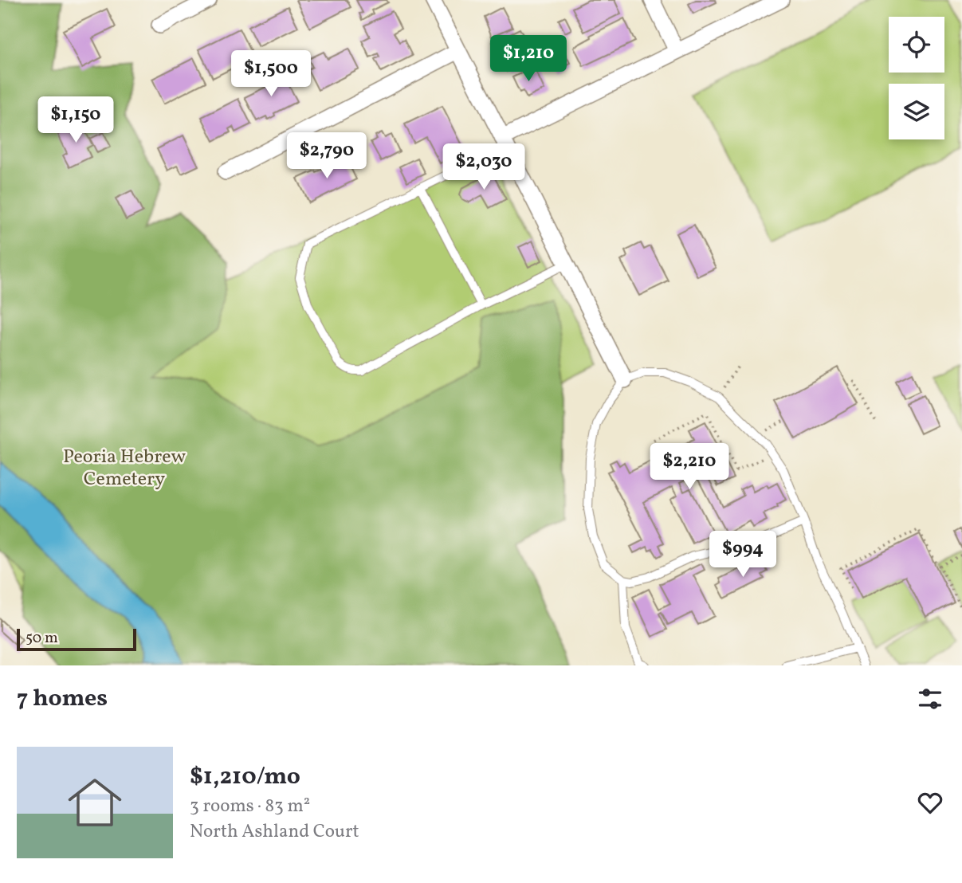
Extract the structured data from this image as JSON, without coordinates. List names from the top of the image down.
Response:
{
  "parks": ["Peoria Hebrew Cemetery"],
  "scale_bar": "50 m",
  "page": {
    "price": [
      "$1,210",
      "$1,500",
      "$1,150",
      "$2,790",
      "$2,030",
      "$2,210",
      "$994"
    ],
    "scale": "50 m",
    "heading": "7 homes",
    "list": [
      {
        "name": "$1,210/mo",
        "note": "3 rooms · 83 m² · North Ashland Court"
      }
    ]
  }
}
